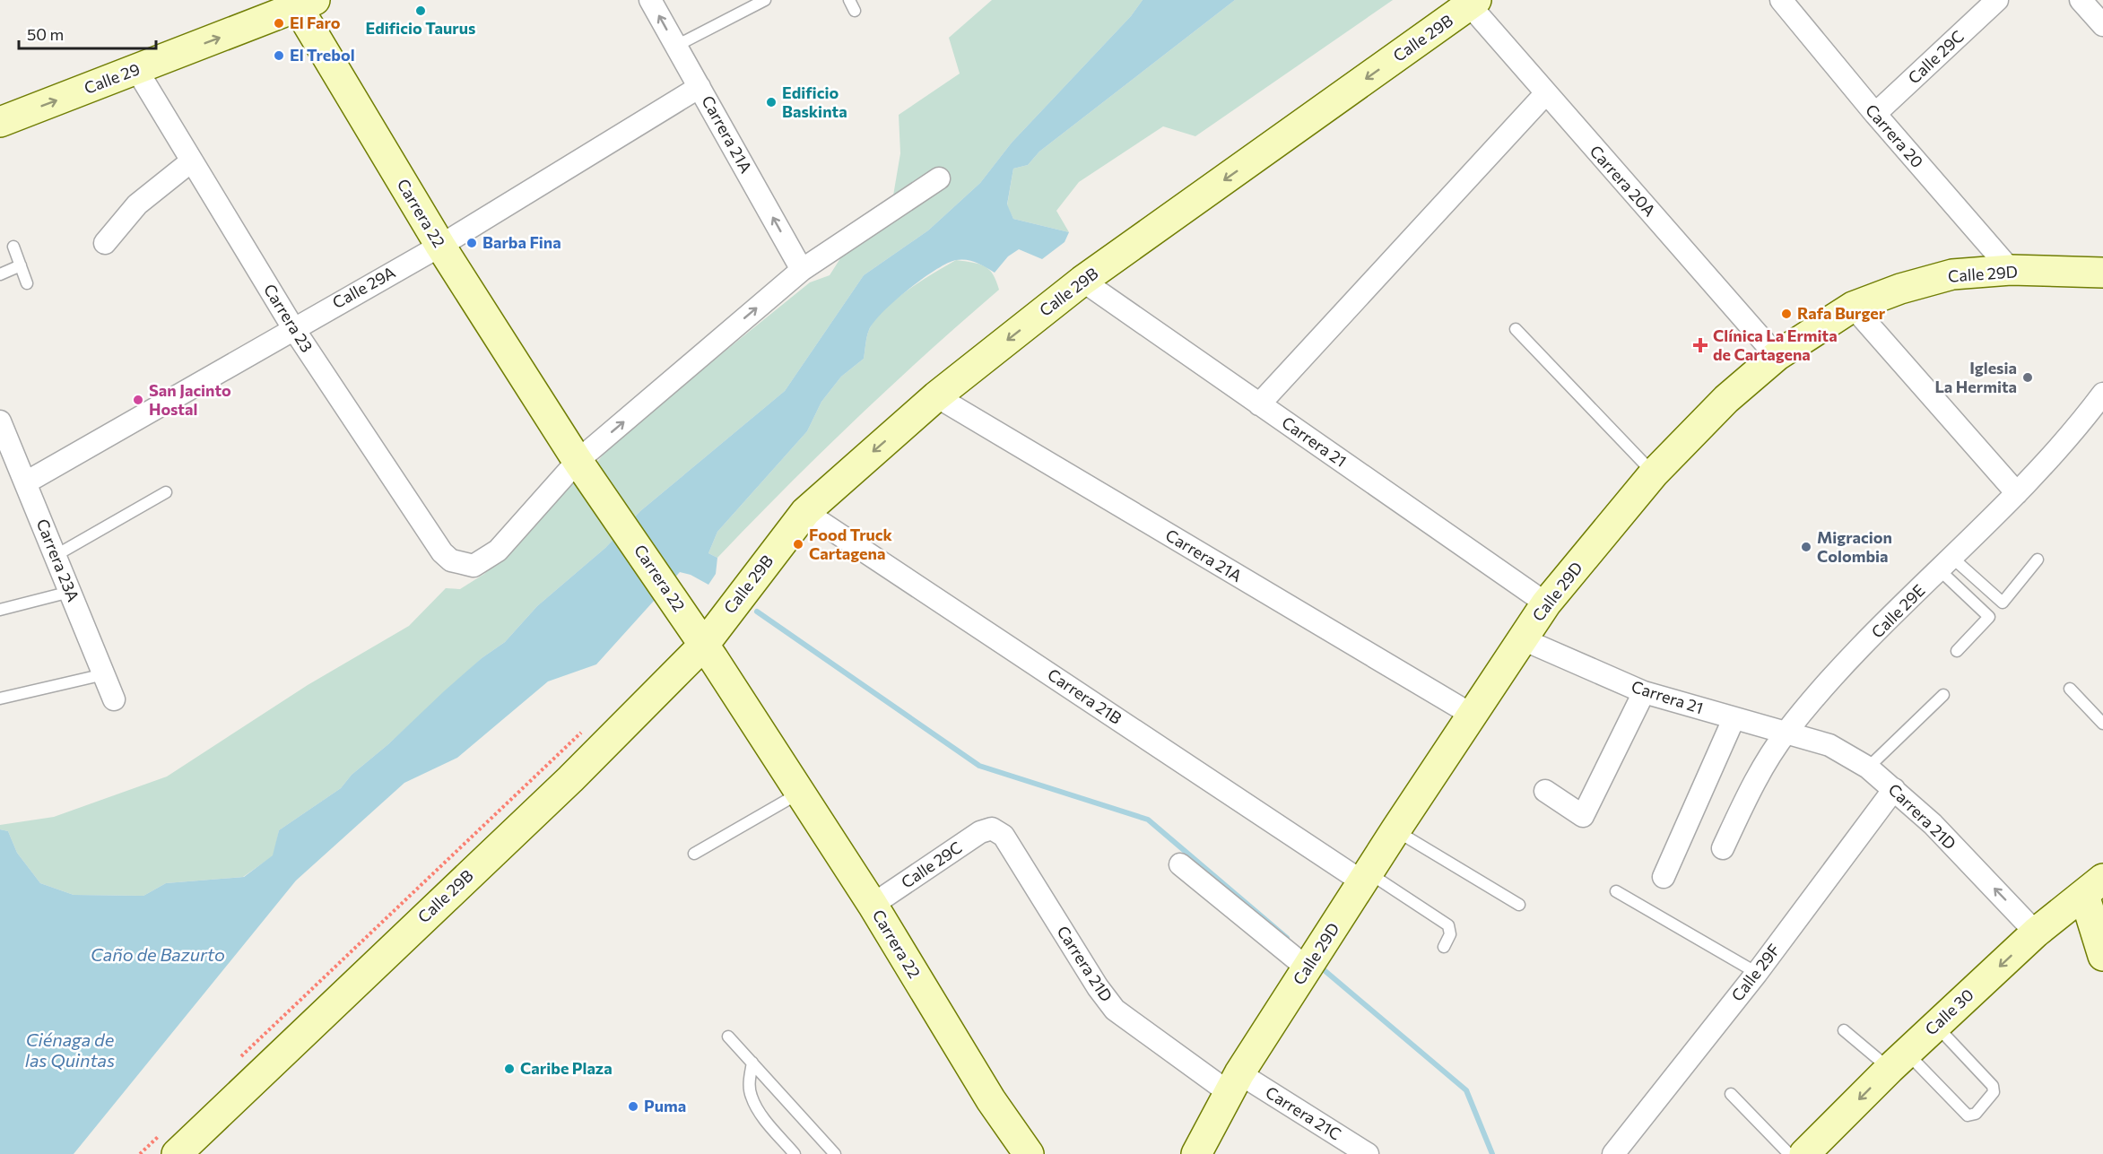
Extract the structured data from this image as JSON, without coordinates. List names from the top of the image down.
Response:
{
  "streets": {
    "street": [
      "Calle 29B",
      "Calle 29C",
      "Calle 29",
      "Carrera 21A",
      "Carrera 20",
      "Carrera 20A",
      "Carrera 22",
      "Calle 29D",
      "Calle 29A",
      "Carrera 23",
      "Carrera 21",
      "Carrera 23A",
      "Calle 29E",
      "Carrera 21B",
      "Carrera 21D",
      "Calle 29F",
      "Calle 30",
      "Carrera 21C"
    ]
  },
  "crossings": [
    ["Calle 29B", "Carrera 21A"],
    ["Calle 29B", "Carrera 20A"],
    ["Calle 29B", "Carrera 22"],
    ["Calle 29B", "Carrera 21"],
    ["Calle 29B", "Carrera 21B"],
    ["Calle 29C", "Carrera 20"],
    ["Calle 29C", "Carrera 22"],
    ["Calle 29C", "Carrera 21D"],
    ["Calle 29", "Carrera 22"],
    ["Calle 29", "Carrera 23"],
    ["Carrera 21A", "Calle 29D"],
    ["Carrera 21A", "Calle 29A"],
    ["Carrera 20", "Calle 29D"],
    ["Carrera 20A", "Calle 29D"],
    ["Carrera 22", "Calle 29A"],
    ["Carrera 22", "Carrera 23"],
    ["Calle 29D", "Carrera 21"],
    ["Calle 29D", "Carrera 21B"],
    ["Calle 29D", "Carrera 21D"],
    ["Calle 29D", "Carrera 21C"],
    ["Calle 29A", "Carrera 23"],
    ["Calle 29A", "Carrera 23A"],
    ["Carrera 21", "Calle 29E"],
    ["Carrera 21", "Carrera 21D"],
    ["Calle 29E", "Carrera 21D"],
    ["Carrera 21D", "Calle 29F"],
    ["Carrera 21D", "Calle 30"],
    ["Carrera 21D", "Carrera 21C"]
  ],
  "one_way": ["Calle 30"],
  "water": ["Caño de Bazurto", "Ciénaga de las Quintas"],
  "places": {
    "other": [
      "Edificio Taurus",
      "El Faro",
      "El Trebol",
      "Edificio Baskinta",
      "Barba Fina",
      "Rafa Burger",
      "Iglesia La Hermita",
      "San Jacinto Hostal",
      "Food Truck Cartagena",
      "Migracion Colombia",
      "Caribe Plaza",
      "Puma"
    ],
    "health": ["Clínica La Ermita de Cartagena"]
  },
  "scale_bar": "50 m"
}
